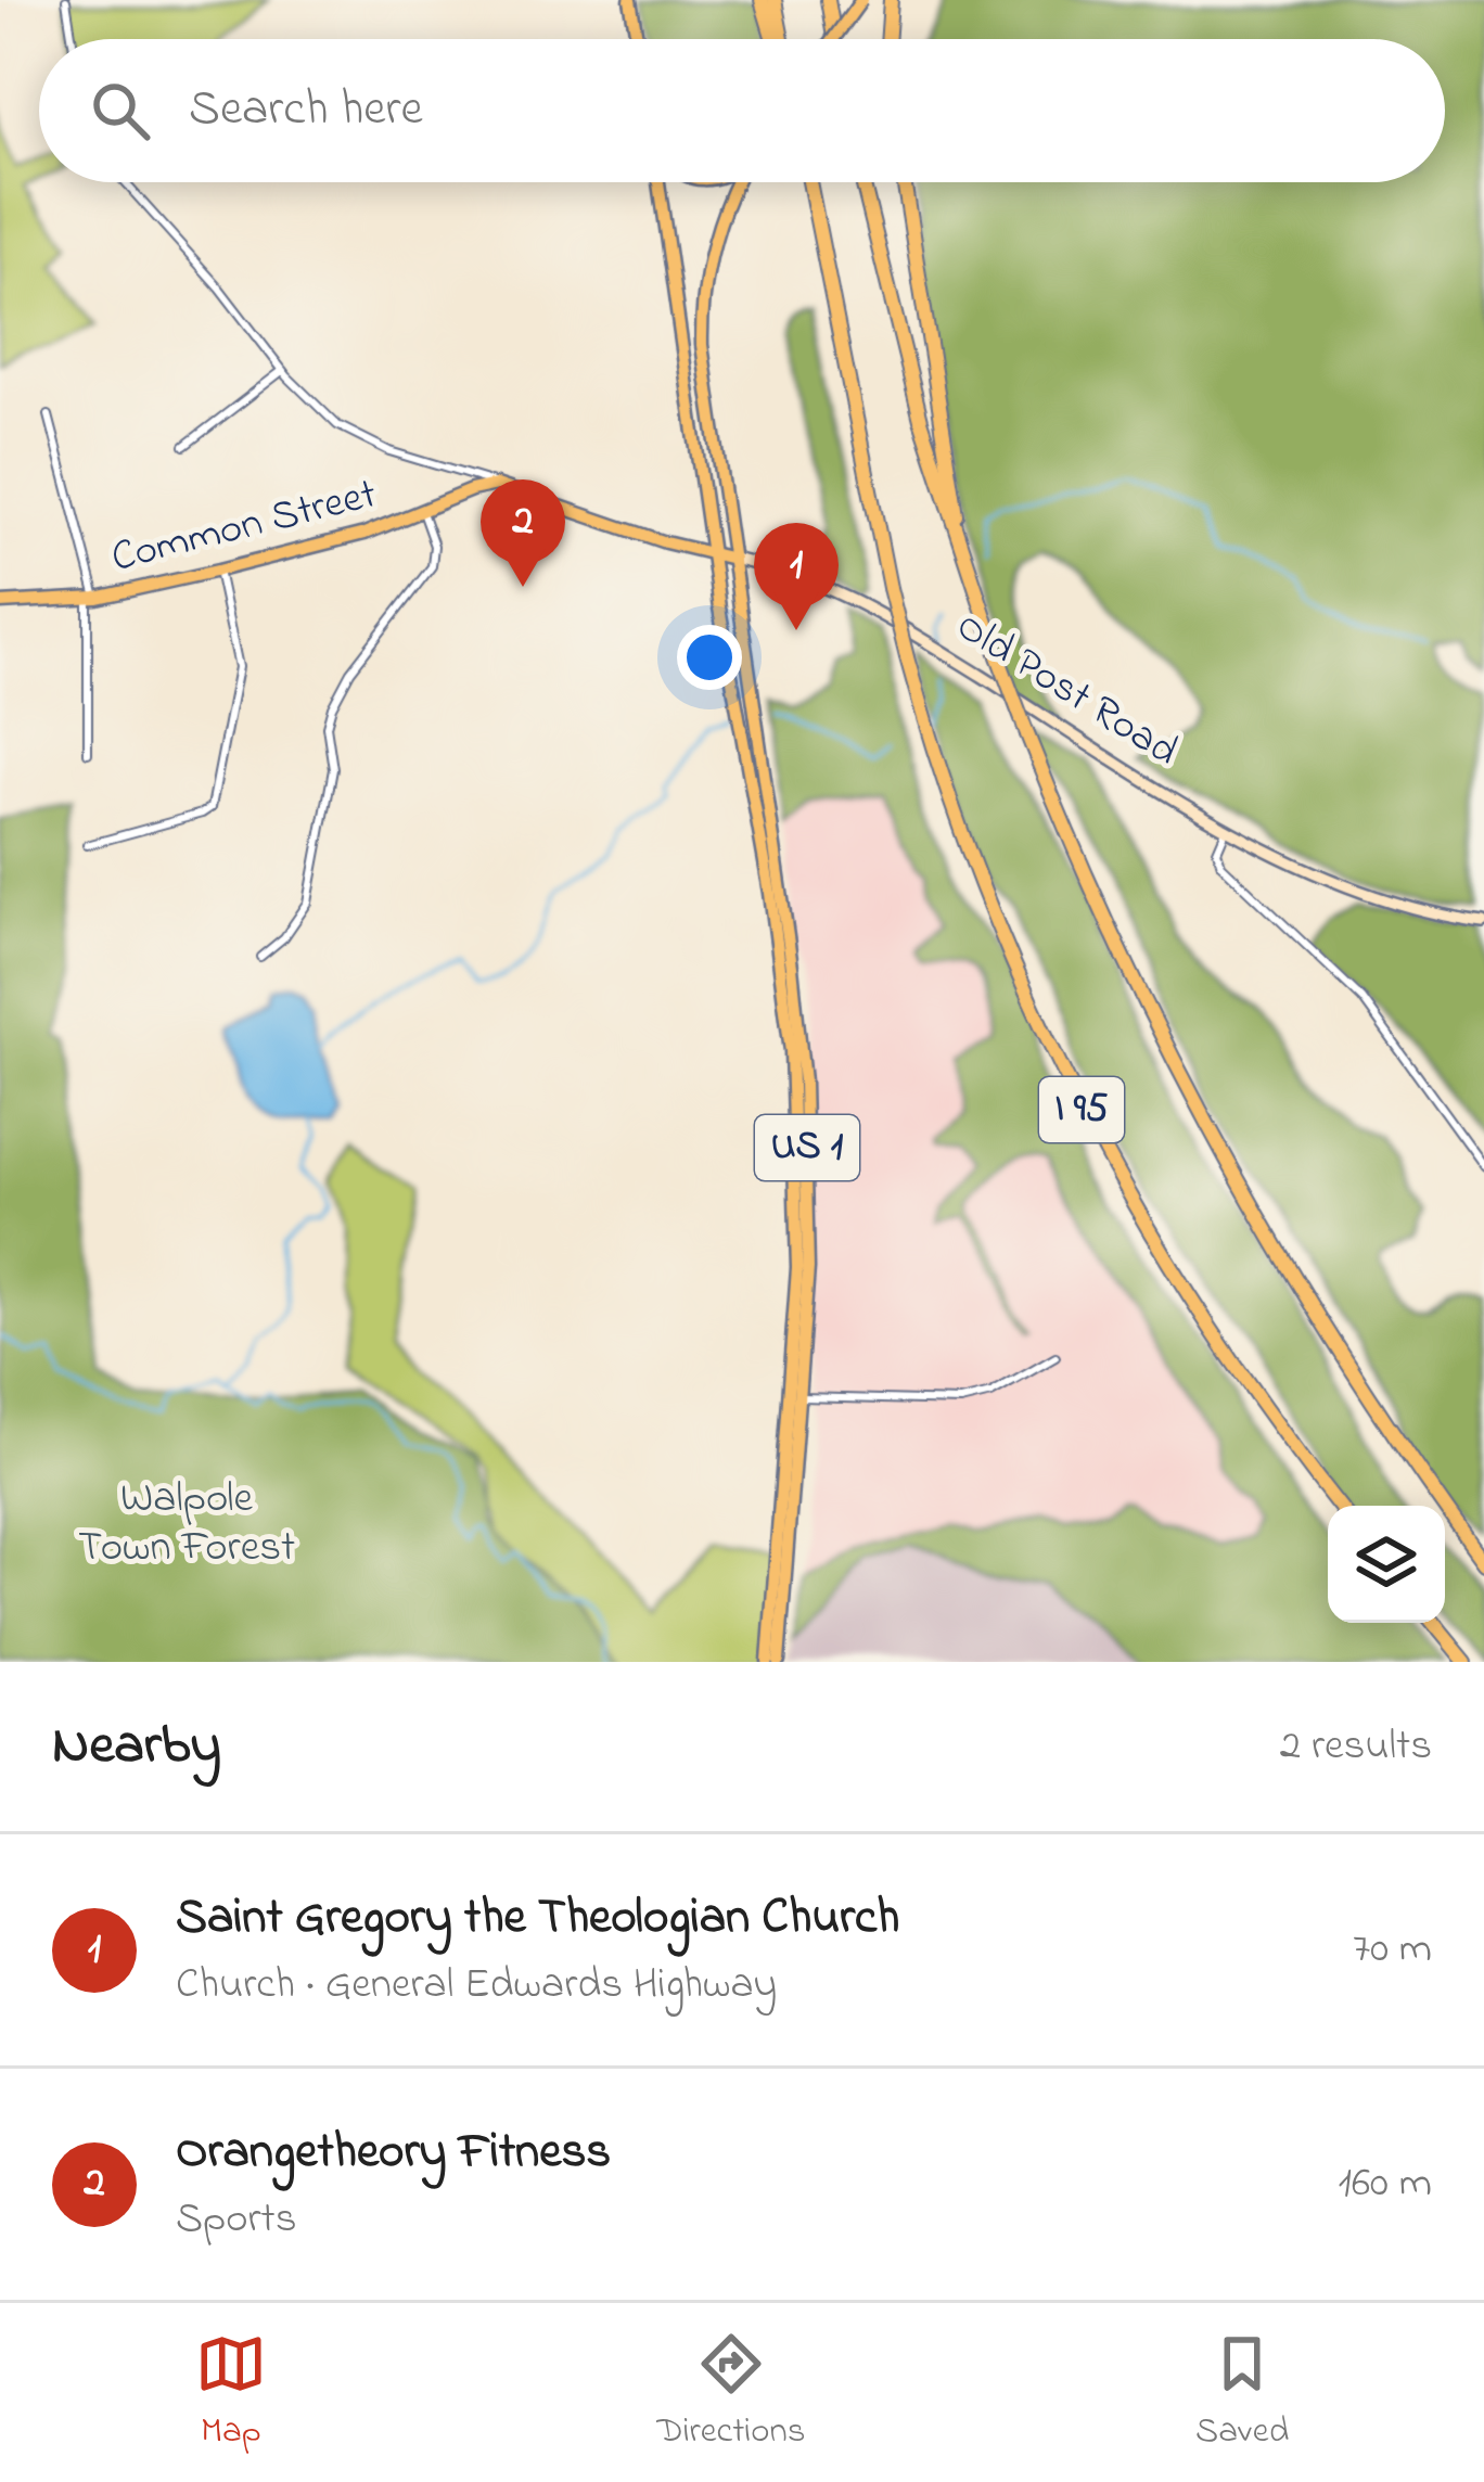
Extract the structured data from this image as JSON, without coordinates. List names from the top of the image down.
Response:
{
  "streets": {
    "highway": ["I 95"],
    "main road": ["Common Street", "Old Post Road", "US 1"]
  },
  "crossings": [
    ["Common Street", "Old Post Road"],
    ["Old Post Road", "US 1"]
  ],
  "parks": ["Walpole Town Forest"],
  "page": {
    "search": "Search here",
    "pins": ["2", "1"],
    "heading": ["Nearby", "2 results"],
    "list": [
      {
        "mark": "1",
        "name": "Saint Gregory the Theologian Church",
        "note": "Church · General Edwards Highway",
        "value": "70 m"
      },
      {
        "mark": "2",
        "name": "Orangetheory Fitness",
        "note": "Sports",
        "value": "160 m"
      }
    ],
    "nav": ["Map", "Directions", "Saved"]
  }
}
